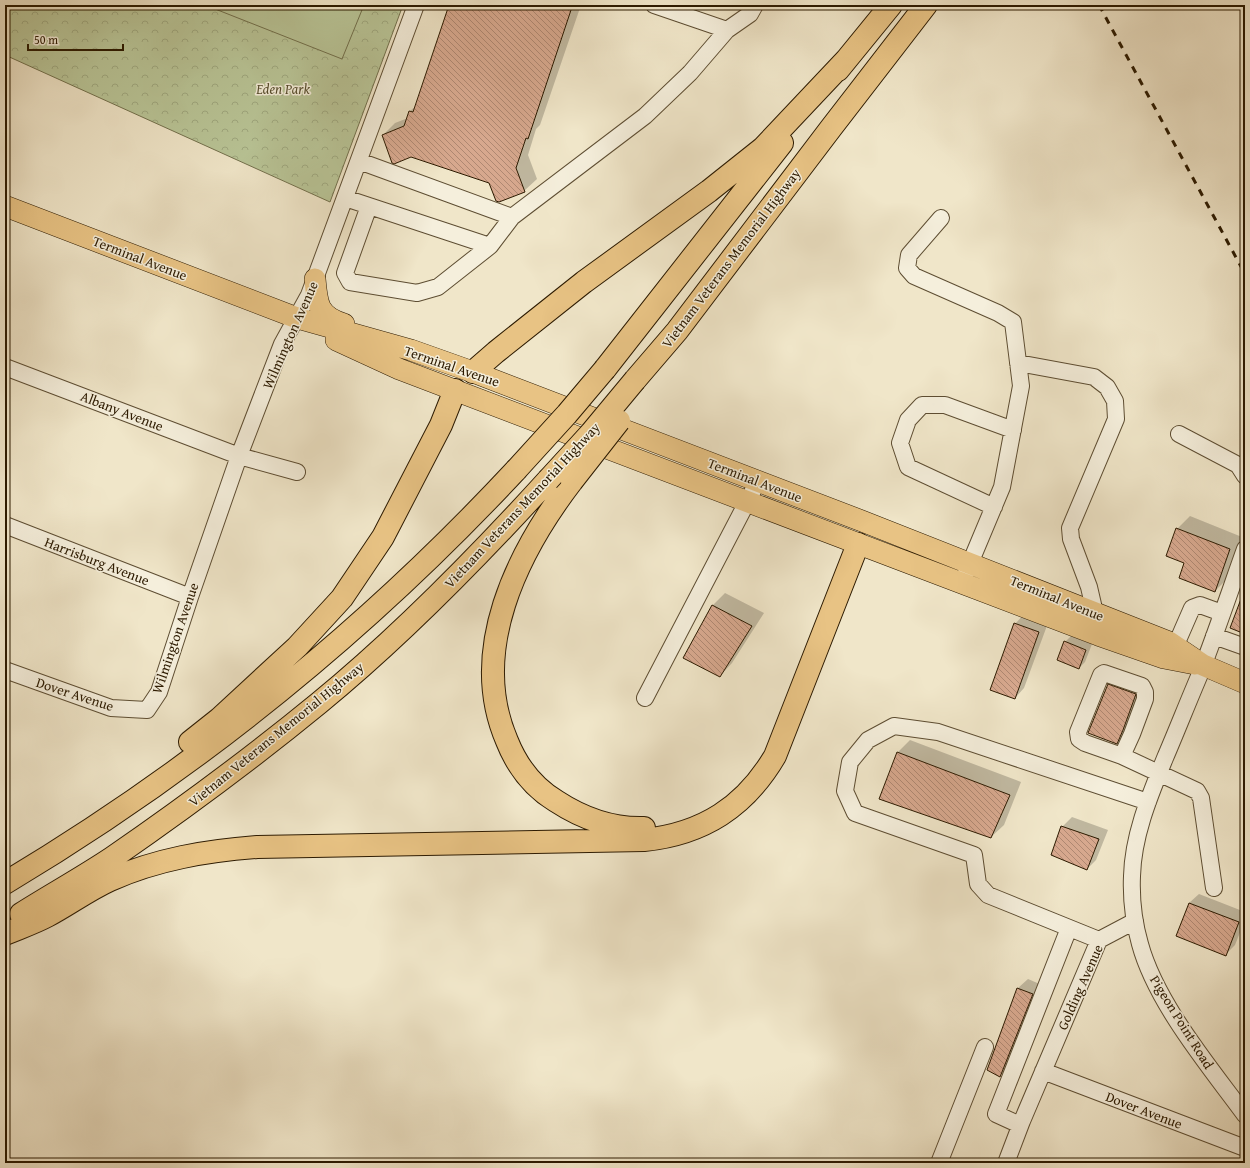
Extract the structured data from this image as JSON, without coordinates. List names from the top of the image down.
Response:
{
  "streets": {
    "highway": ["Vietnam Veterans Memorial Highway"],
    "main road": ["Terminal Avenue"],
    "street": [
      "Wilmington Avenue",
      "Albany Avenue",
      "Harrisburg Avenue",
      "Dover Avenue",
      "Golding Avenue",
      "Pigeon Point Road"
    ]
  },
  "crossings": [
    ["Terminal Avenue", "Wilmington Avenue"],
    ["Wilmington Avenue", "Albany Avenue"],
    ["Wilmington Avenue", "Harrisburg Avenue"],
    ["Wilmington Avenue", "Dover Avenue"],
    ["Dover Avenue", "Golding Avenue"],
    ["Golding Avenue", "Pigeon Point Road"]
  ],
  "parks": ["Eden Park"],
  "scale_bar": "50 m"
}
